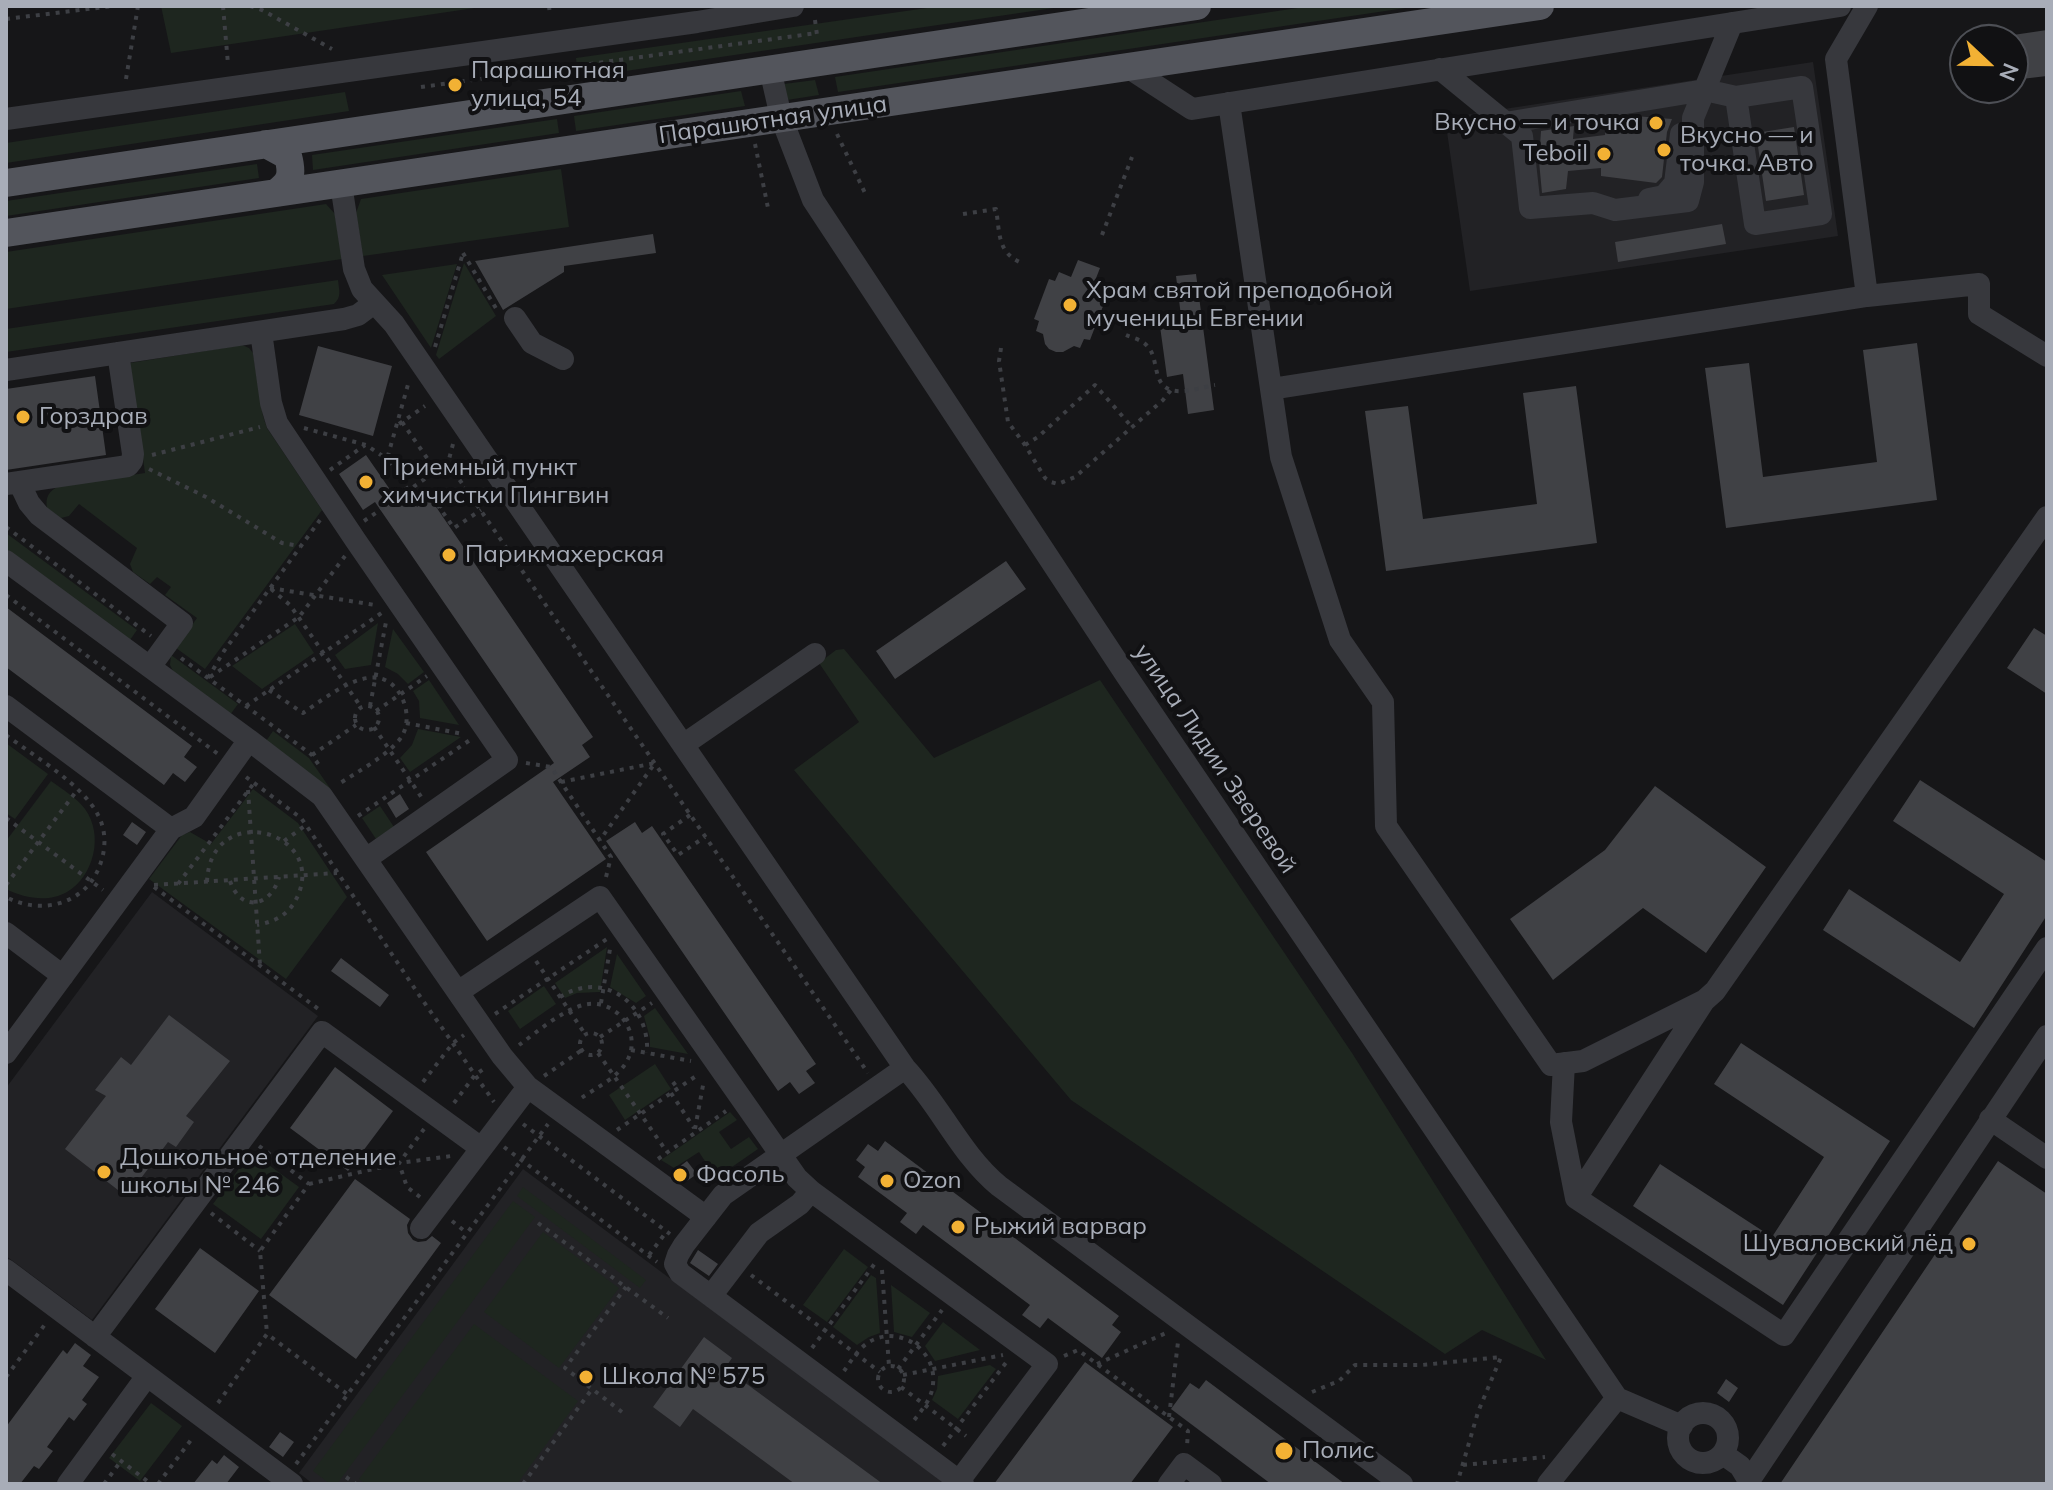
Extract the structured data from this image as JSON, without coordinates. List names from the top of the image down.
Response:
{
  "streets": {
    "main road": ["Парашютная улица"],
    "street": ["улица Лидии Зверевой"]
  },
  "crossings": [
    ["Парашютная улица", "улица Лидии Зверевой"]
  ],
  "places": [
    "Парашютная улица, 54",
    "Вкусно — и точка",
    "Вкусно — и точка. Авто",
    "Teboil",
    "Храм святой преподобной мученицы Евгении",
    "Горздрав",
    "Приемный пункт химчистки Пингвин",
    "Парикмахерская",
    "Дошкольное отделение школы № 246",
    "Фасоль",
    "Ozon",
    "Рыжий варвар",
    "Шуваловский лёд",
    "Школа № 575",
    "Полис"
  ],
  "north": "right"
}
